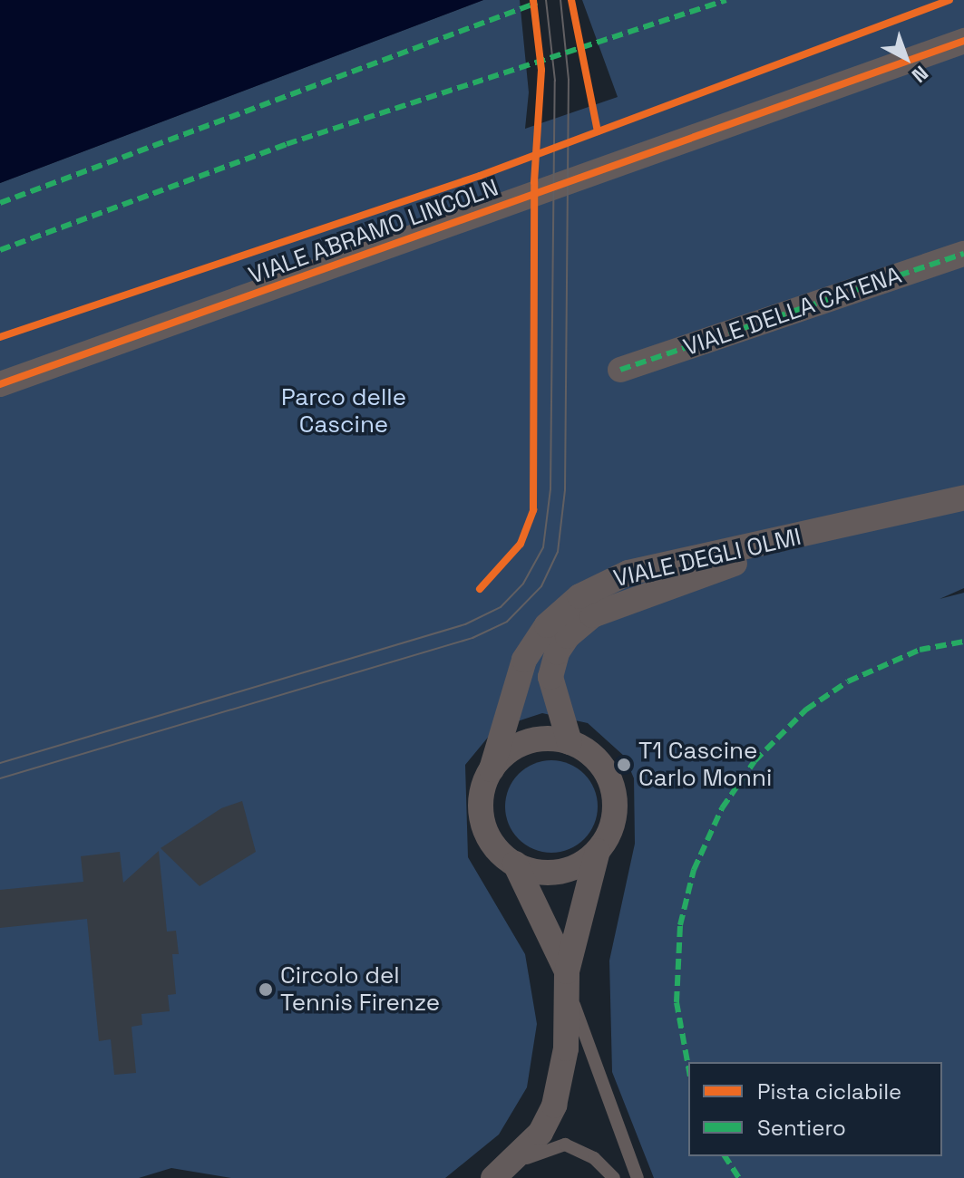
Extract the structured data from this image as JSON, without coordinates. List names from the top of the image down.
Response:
{
  "streets": {
    "street": ["VIALE ABRAMO LINCOLN", "VIALE DELLA CATENA", "VIALE DEGLI OLMI"]
  },
  "parks": ["Parco delle Cascine"],
  "places": ["T1 Cascine Carlo Monni", "Circolo del Tennis Firenze"],
  "legend": ["Pista ciclabile", "Sentiero"],
  "north": "bottom right"
}
